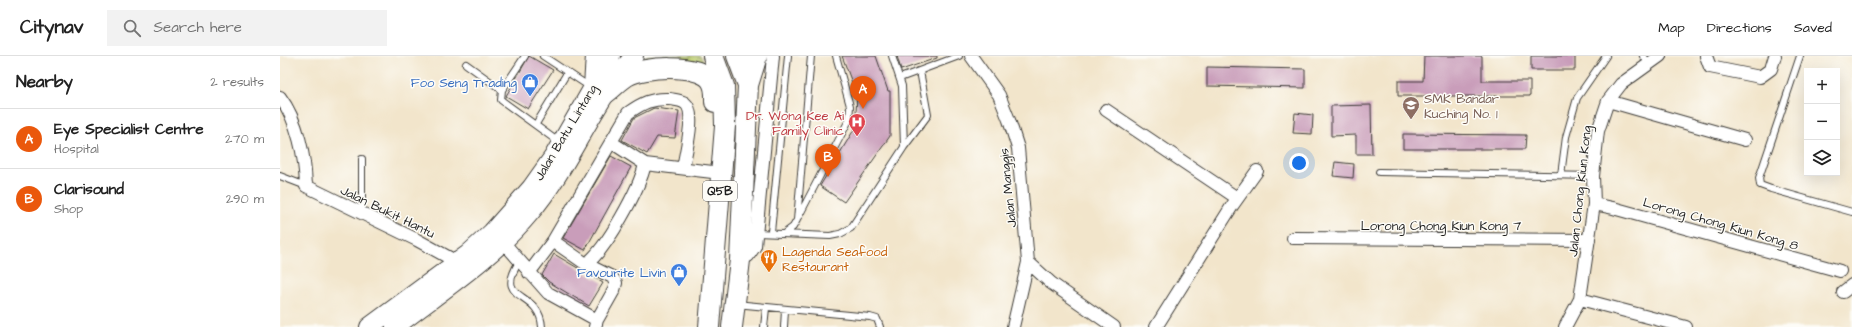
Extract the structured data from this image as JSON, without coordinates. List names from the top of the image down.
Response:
{
  "streets": {
    "main road": ["Jalan Batu Lintang", "Q5B"],
    "street": [
      "Jalan Manggis",
      "Jalan Chong Kiun Kong",
      "Jalan Bukit Hantu",
      "Lorong Chong Kiun Kong 8",
      "Lorong Chong Kiun Kong 7"
    ]
  },
  "crossings": [
    ["Jalan Batu Lintang", "Jalan Bukit Hantu"],
    ["Jalan Chong Kiun Kong", "Lorong Chong Kiun Kong 8"],
    ["Jalan Chong Kiun Kong", "Lorong Chong Kiun Kong 7"]
  ],
  "places": {
    "shop": ["Foo Seng Trading", "Favourite Livin"],
    "school or university": ["SMK Bandar Kuching No. 1"],
    "hospital": ["Dr. Wong Kee Ai Family Clinic"],
    "restaurant": ["Lagenda Seafood Restaurant"]
  },
  "page": {
    "header": "Citynav",
    "search": "Search here",
    "nav": ["Map", "Directions", "Saved"],
    "heading": ["Nearby", "2 results"],
    "map_buttons": ["+", "−"],
    "pins": ["A", "B"],
    "list": [
      {
        "mark": "A",
        "name": "Eye Specialist Centre",
        "note": "Hospital",
        "value": "270 m"
      },
      {
        "mark": "B",
        "name": "Clarisound",
        "note": "Shop",
        "value": "290 m"
      }
    ]
  }
}
